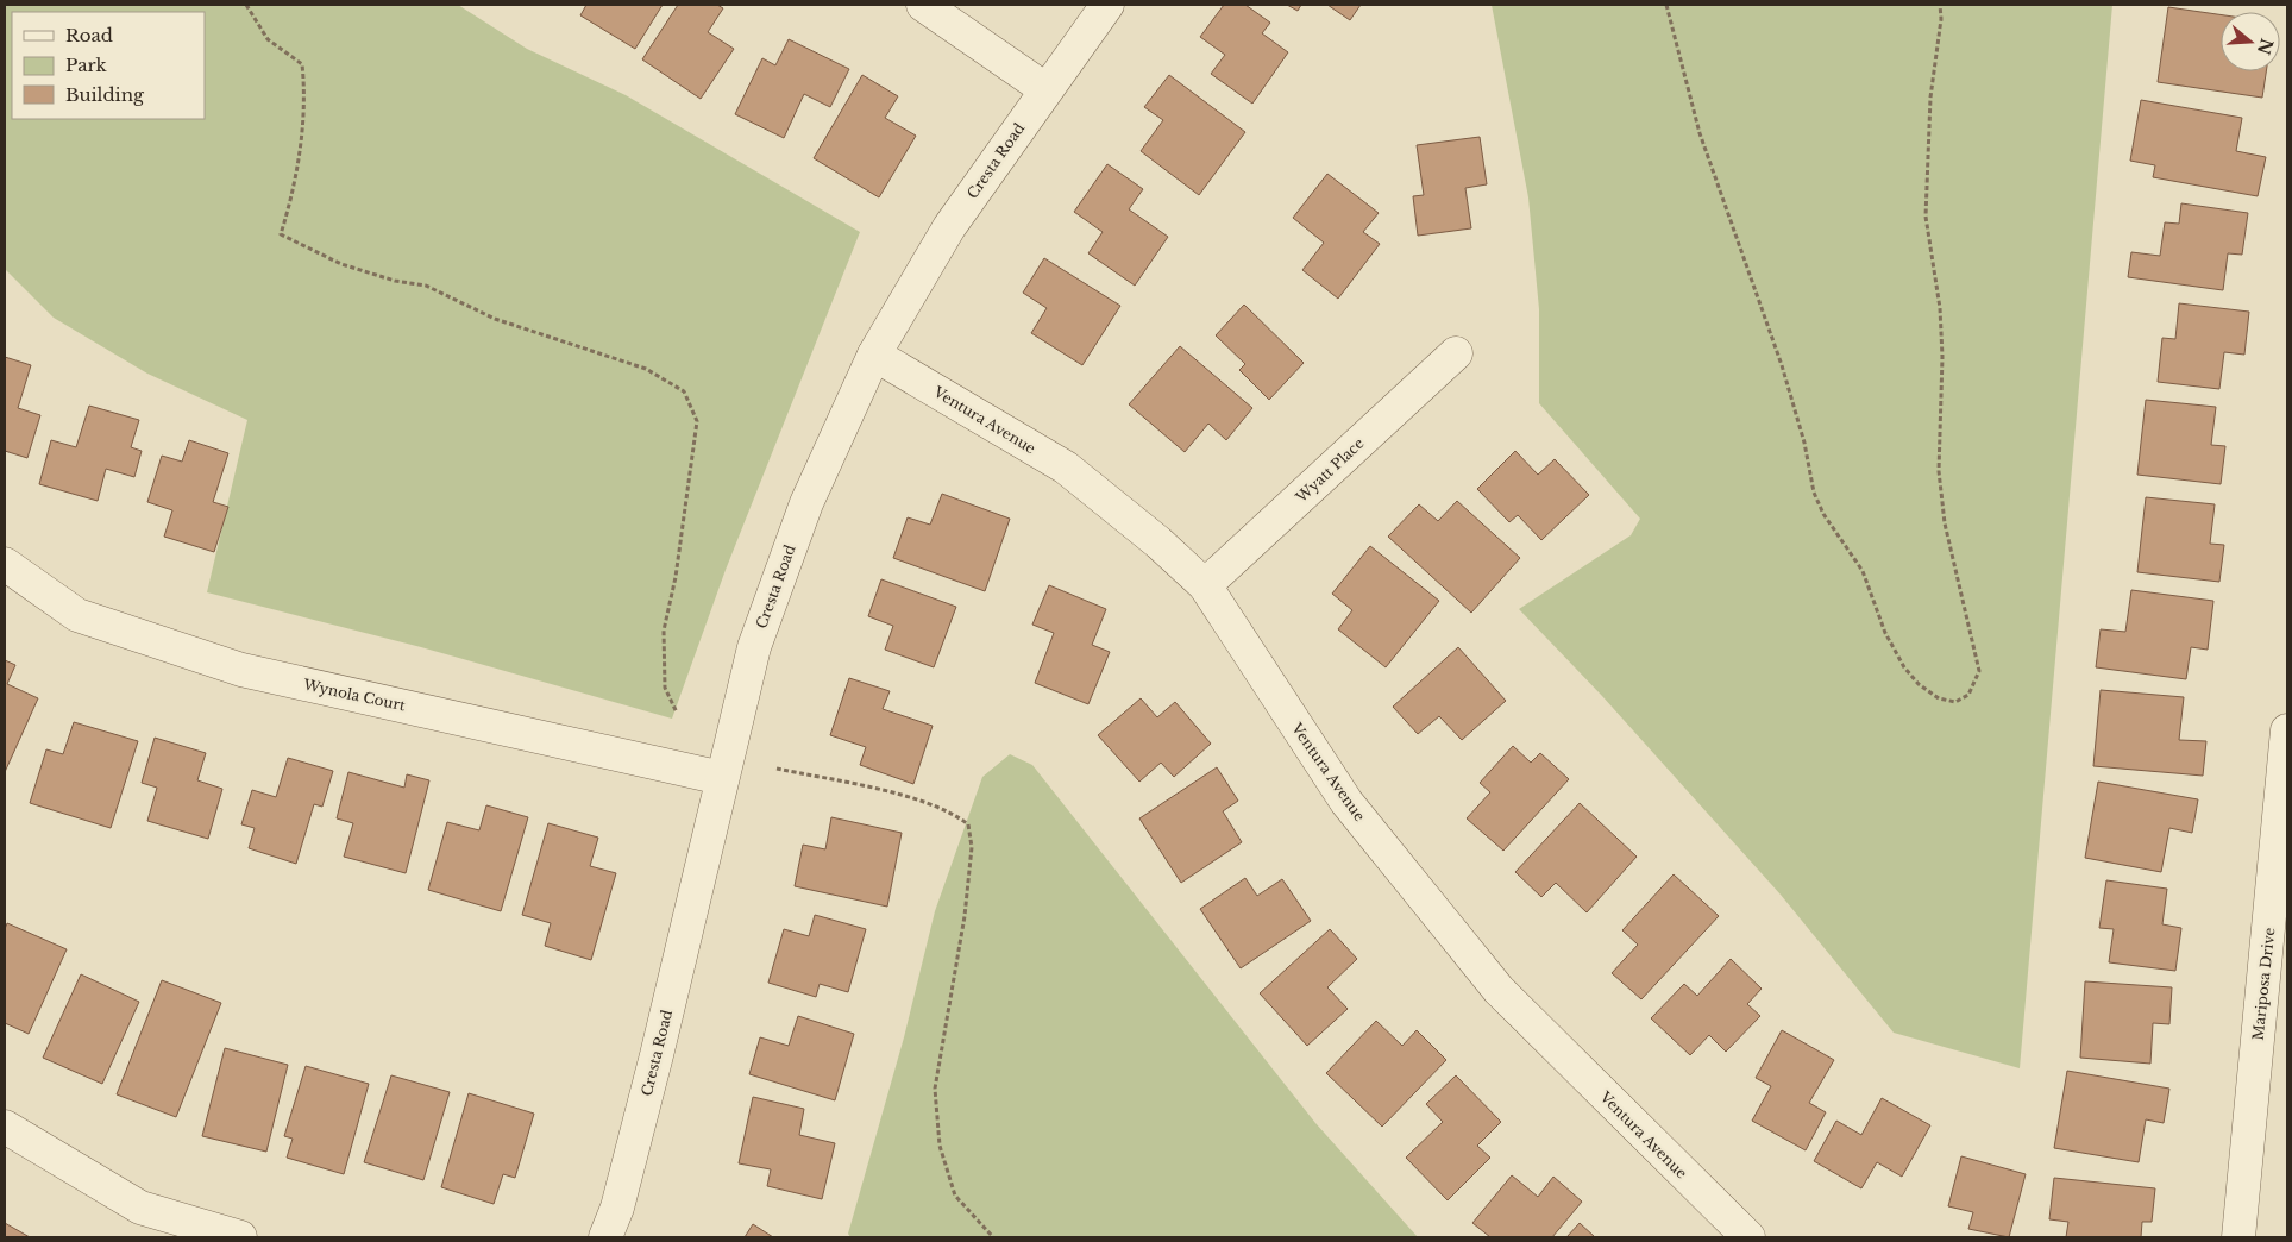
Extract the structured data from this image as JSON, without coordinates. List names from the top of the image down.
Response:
{
  "streets": {
    "street": [
      "Cresta Road",
      "Ventura Avenue",
      "Wyatt Place",
      "Wynola Court",
      "Mariposa Drive"
    ]
  },
  "crossings": [
    ["Cresta Road", "Ventura Avenue"],
    ["Cresta Road", "Wynola Court"],
    ["Ventura Avenue", "Wyatt Place"]
  ],
  "legend": ["Road", "Park", "Building"],
  "north": "right"
}
